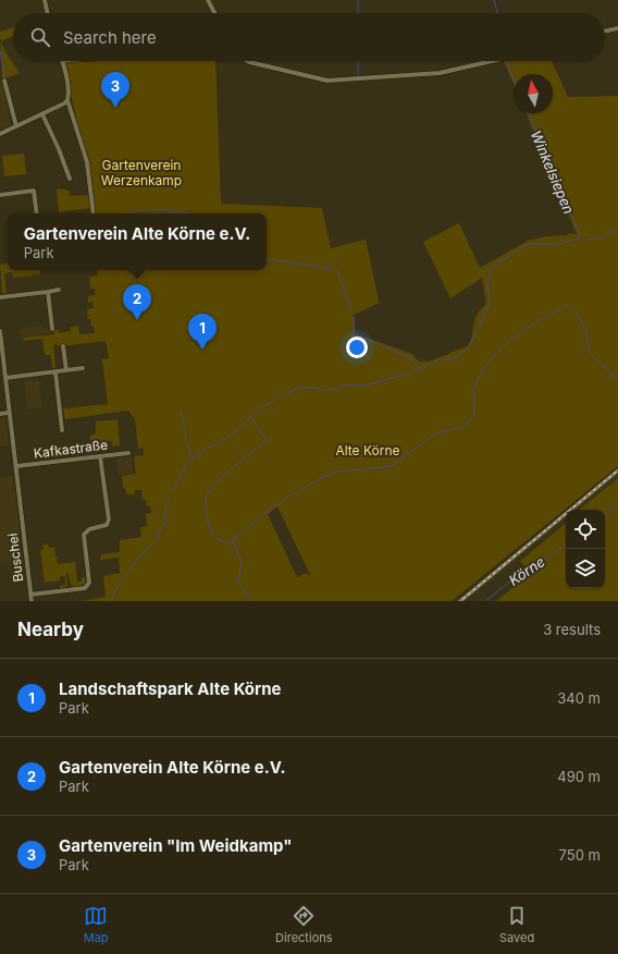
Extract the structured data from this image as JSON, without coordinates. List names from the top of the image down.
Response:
{
  "streets": {
    "street": ["Kafkastraße", "Buschei"]
  },
  "crossings": [
    ["Kafkastraße", "Buschei"]
  ],
  "water": ["Winkelsiepen", "Körne"],
  "parks": ["Gartenverein Werzenkamp", "Alte Körne"],
  "north": "top",
  "page": {
    "search": "Search here",
    "pins": ["3", "2", "1"],
    "popup": ["Gartenverein Alte Körne e.V.", "Park"],
    "heading": ["Nearby", "3 results"],
    "list": [
      {
        "mark": "1",
        "name": "Landschaftspark Alte Körne",
        "note": "Park",
        "value": "340 m"
      },
      {
        "mark": "2",
        "name": "Gartenverein Alte Körne e.V.",
        "note": "Park",
        "value": "490 m"
      },
      {
        "mark": "3",
        "name": "Gartenverein \"Im Weidkamp\"",
        "note": "Park",
        "value": "750 m"
      }
    ],
    "nav": ["Map", "Directions", "Saved"]
  }
}
